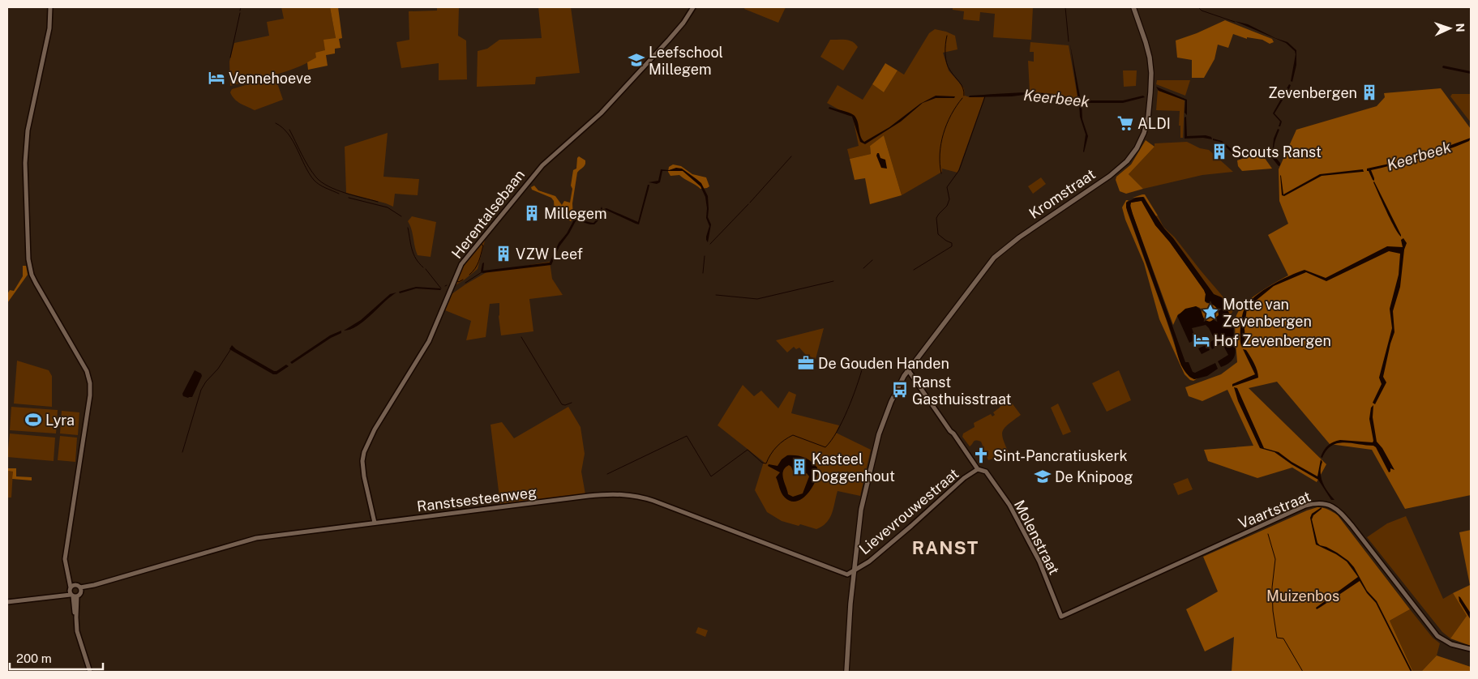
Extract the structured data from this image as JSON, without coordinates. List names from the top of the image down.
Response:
{
  "streets": {
    "main road": ["Kromstraat"],
    "street": [
      "Herentalsebaan",
      "Ranstsesteenweg",
      "Vaartstraat",
      "Lievevrouwestraat",
      "Molenstraat"
    ]
  },
  "crossings": [
    ["Kromstraat", "Ranstsesteenweg"],
    ["Kromstraat", "Lievevrouwestraat"],
    ["Herentalsebaan", "Ranstsesteenweg"],
    ["Ranstsesteenweg", "Lievevrouwestraat"],
    ["Vaartstraat", "Molenstraat"],
    ["Lievevrouwestraat", "Molenstraat"]
  ],
  "districts": ["RANST"],
  "water": ["Keerbeek"],
  "parks": ["Muizenbos"],
  "places": {
    "school or university": ["Leefschool Millegem", "De Knipoog"],
    "hotel": ["Vennehoeve", "Hof Zevenbergen"],
    "building": [
      "Zevenbergen",
      "Scouts Ranst",
      "Millegem",
      "VZW Leef",
      "Kasteel Doggenhout"
    ],
    "supermarket": ["ALDI"],
    "place": ["Motte van Zevenbergen"],
    "office": ["De Gouden Handen"],
    "bus stop": ["Ranst Gasthuisstraat"],
    "sports": ["Lyra"],
    "church": ["Sint-Pancratiuskerk"]
  },
  "scale_bar": "200 m",
  "north": "right"
}
